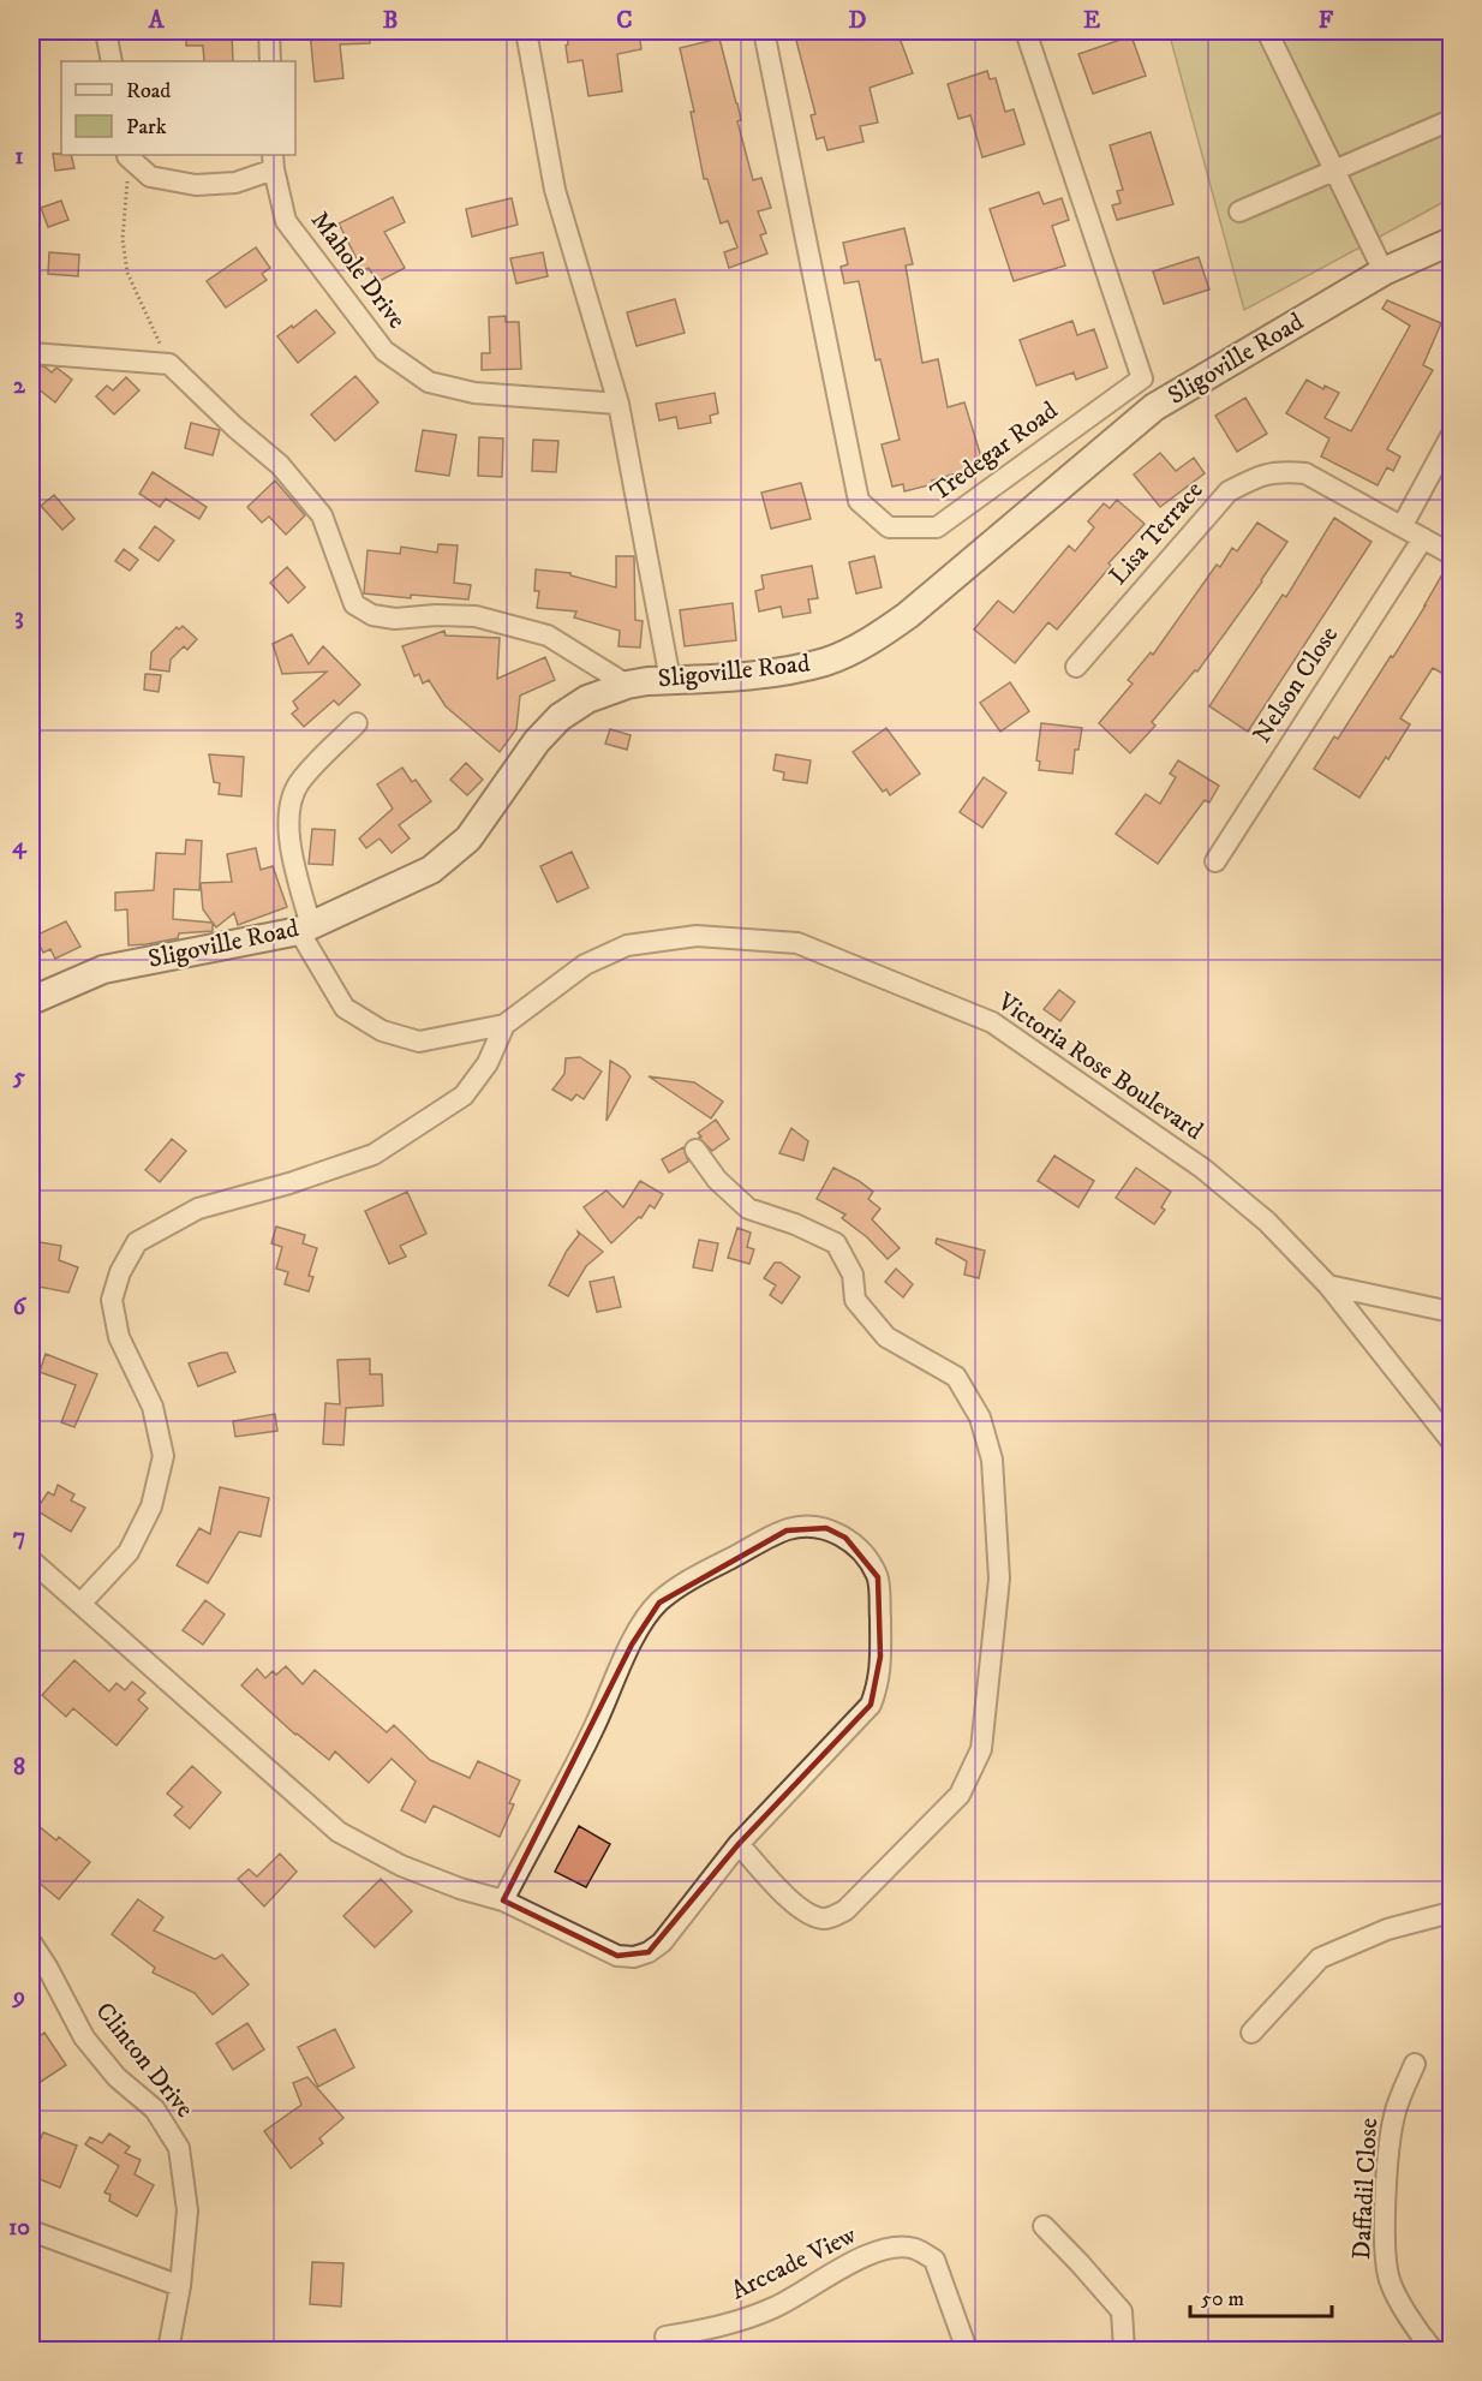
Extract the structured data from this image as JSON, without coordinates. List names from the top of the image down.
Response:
{
  "streets": {
    "street": [
      "Mahole Drive",
      "Sligoville Road",
      "Tredegar Road",
      "Lisa Terrace",
      "Nelson Close",
      "Victoria Rose Boulevard",
      "Clinton Drive",
      "Daffadil Close",
      "Arccade View"
    ]
  },
  "crossings": [
    ["Sligoville Road", "Victoria Rose Boulevard"],
    ["Lisa Terrace", "Nelson Close"]
  ],
  "legend": ["Road", "Park"],
  "scale_bar": "50 m",
  "grid": {
    "columns": [
      "A",
      "B",
      "C",
      "D",
      "E",
      "F"
    ],
    "rows": [
      "1",
      "2",
      "3",
      "4",
      "5",
      "6",
      "7",
      "8",
      "9",
      "10"
    ]
  }
}
